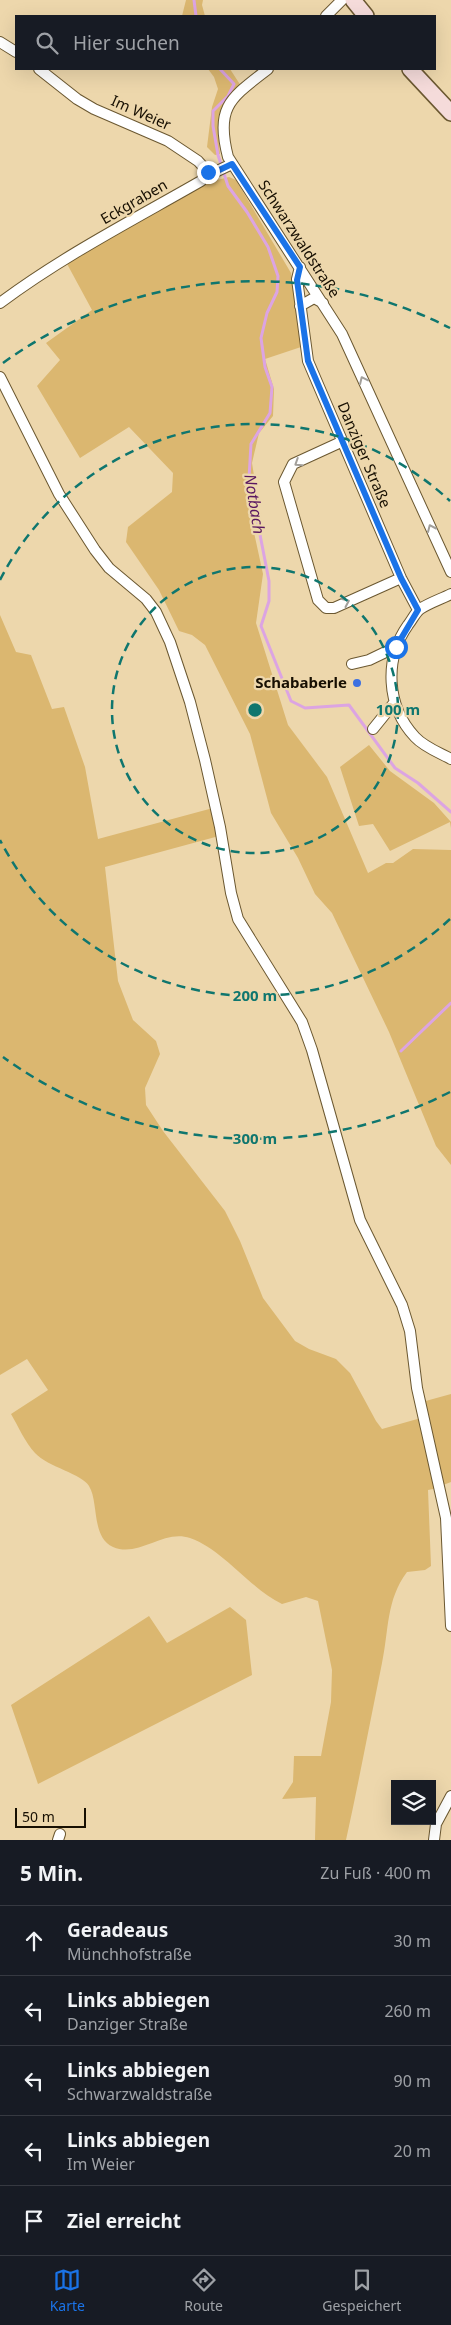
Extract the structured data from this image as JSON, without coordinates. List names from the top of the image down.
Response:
{
  "streets": {
    "street": [
      "Im Weier",
      "Eckgraben",
      "Schwarzwaldstraße",
      "Danziger Straße"
    ]
  },
  "crossings": [
    ["Im Weier", "Eckgraben"],
    ["Schwarzwaldstraße", "Danziger Straße"]
  ],
  "one_way": ["Schwarzwaldstraße"],
  "water": ["Notbach"],
  "places": ["Schababerle"],
  "scale_bar": "50 m",
  "page": {
    "search": "Hier suchen",
    "scale": "50 m",
    "heading": ["5 Min.", "Zu Fuß · 400 m"],
    "list": [
      ["Geradeaus", "Münchhofstraße", "30 m"],
      ["Links abbiegen", "Danziger Straße", "260 m"],
      ["Links abbiegen", "Schwarzwaldstraße", "90 m"],
      ["Links abbiegen", "Im Weier", "20 m"],
      "Ziel erreicht"
    ],
    "nav": ["Karte", "Route", "Gespeichert"]
  },
  "rings": ["100 m", "200 m", "300 m"]
}
